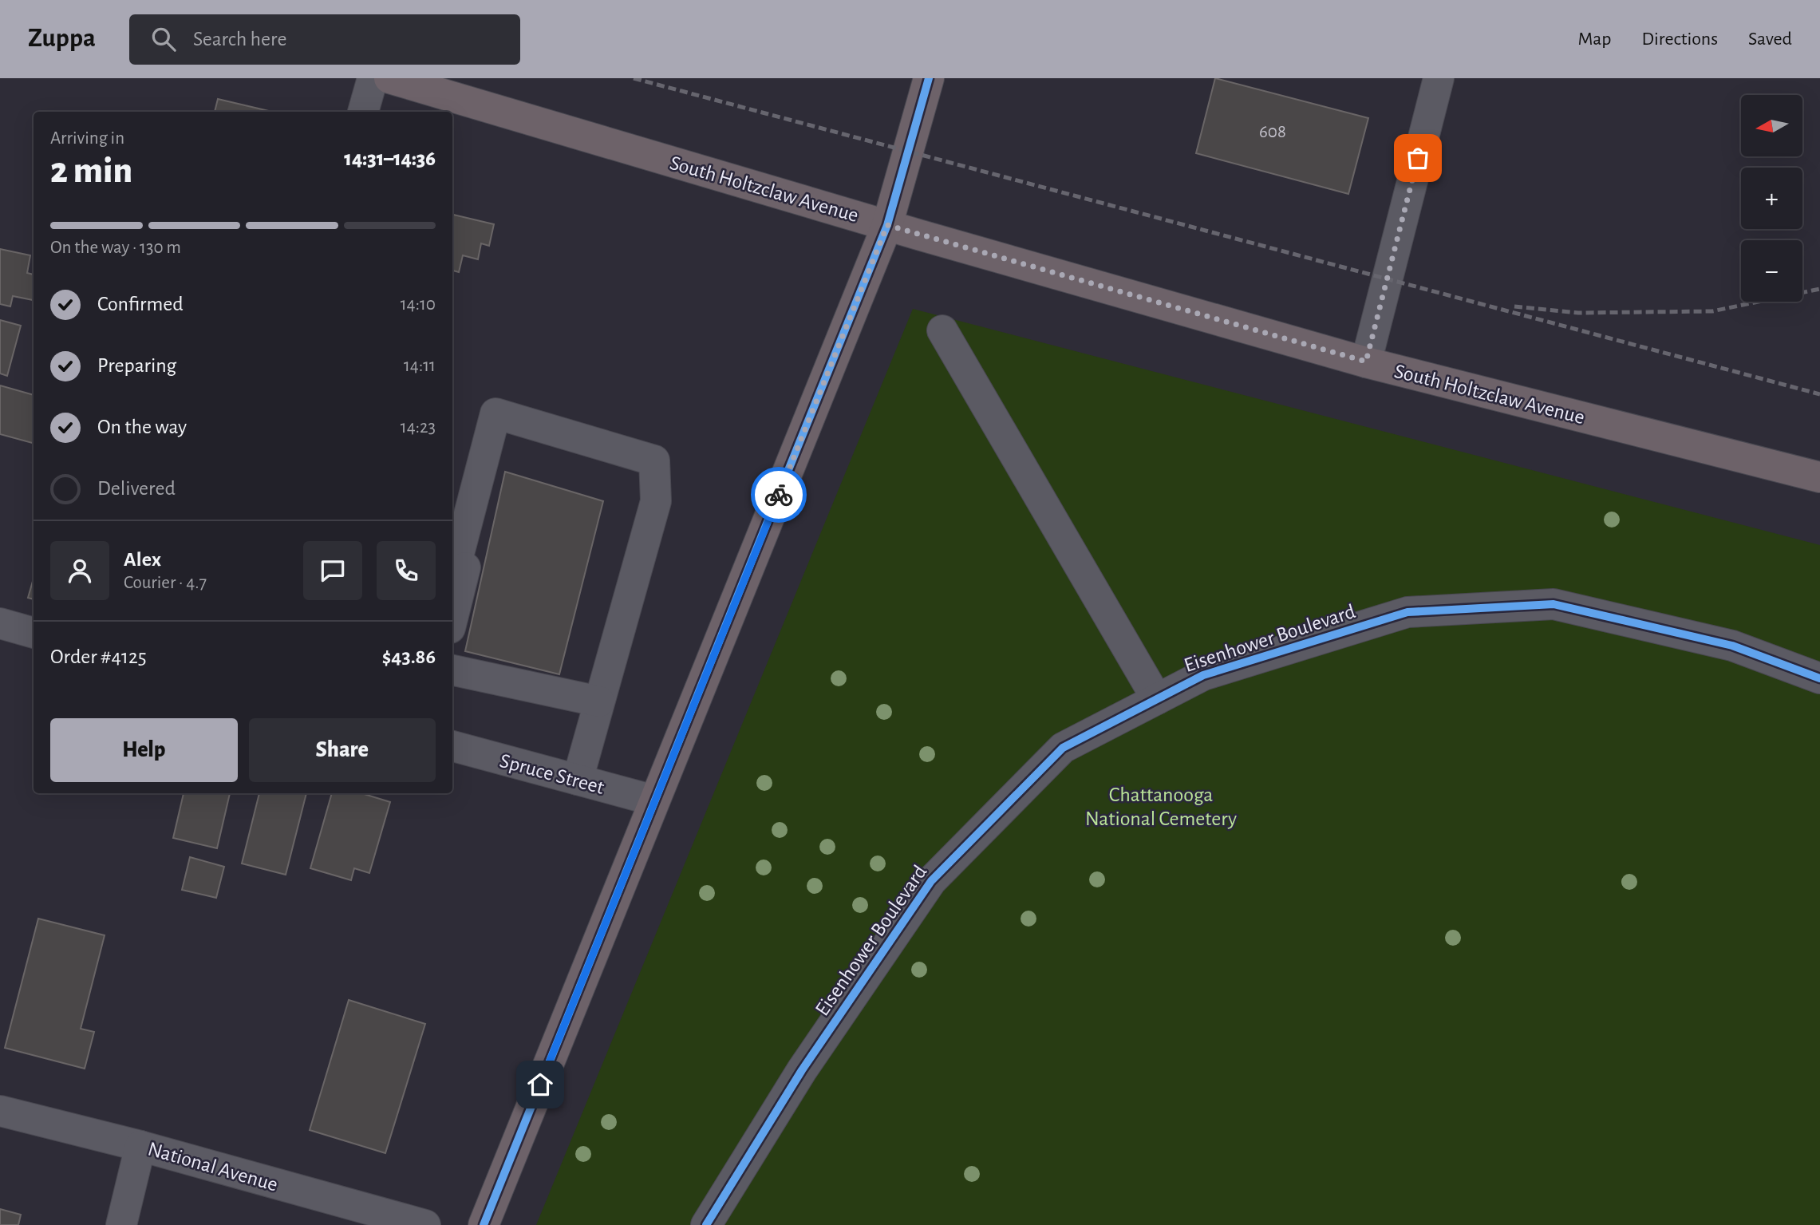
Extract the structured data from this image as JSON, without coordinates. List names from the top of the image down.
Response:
{
  "streets": {
    "main road": ["South Holtzclaw Avenue"],
    "street": ["Eisenhower Boulevard", "Spruce Street", "National Avenue"]
  },
  "parks": ["Chattanooga National Cemetery"],
  "house_numbers": ["608"],
  "north": "left",
  "page": {
    "header": "Zuppa",
    "search": "Search here",
    "nav": ["Map", "Directions", "Saved"],
    "map_buttons": ["+", "−"],
    "heading": ["2 min", "Arriving in", "14:31–14:36"],
    "panel": [
      "Alex",
      "Courier · 4.7",
      "Order #4125",
      "$43.86"
    ],
    "bar": "On the way · 130 m",
    "list": [
      ["Confirmed", "14:10"],
      ["Preparing", "14:11"],
      ["On the way", "14:23"],
      "Delivered"
    ],
    "buttons": ["Help", "Share"]
  }
}
